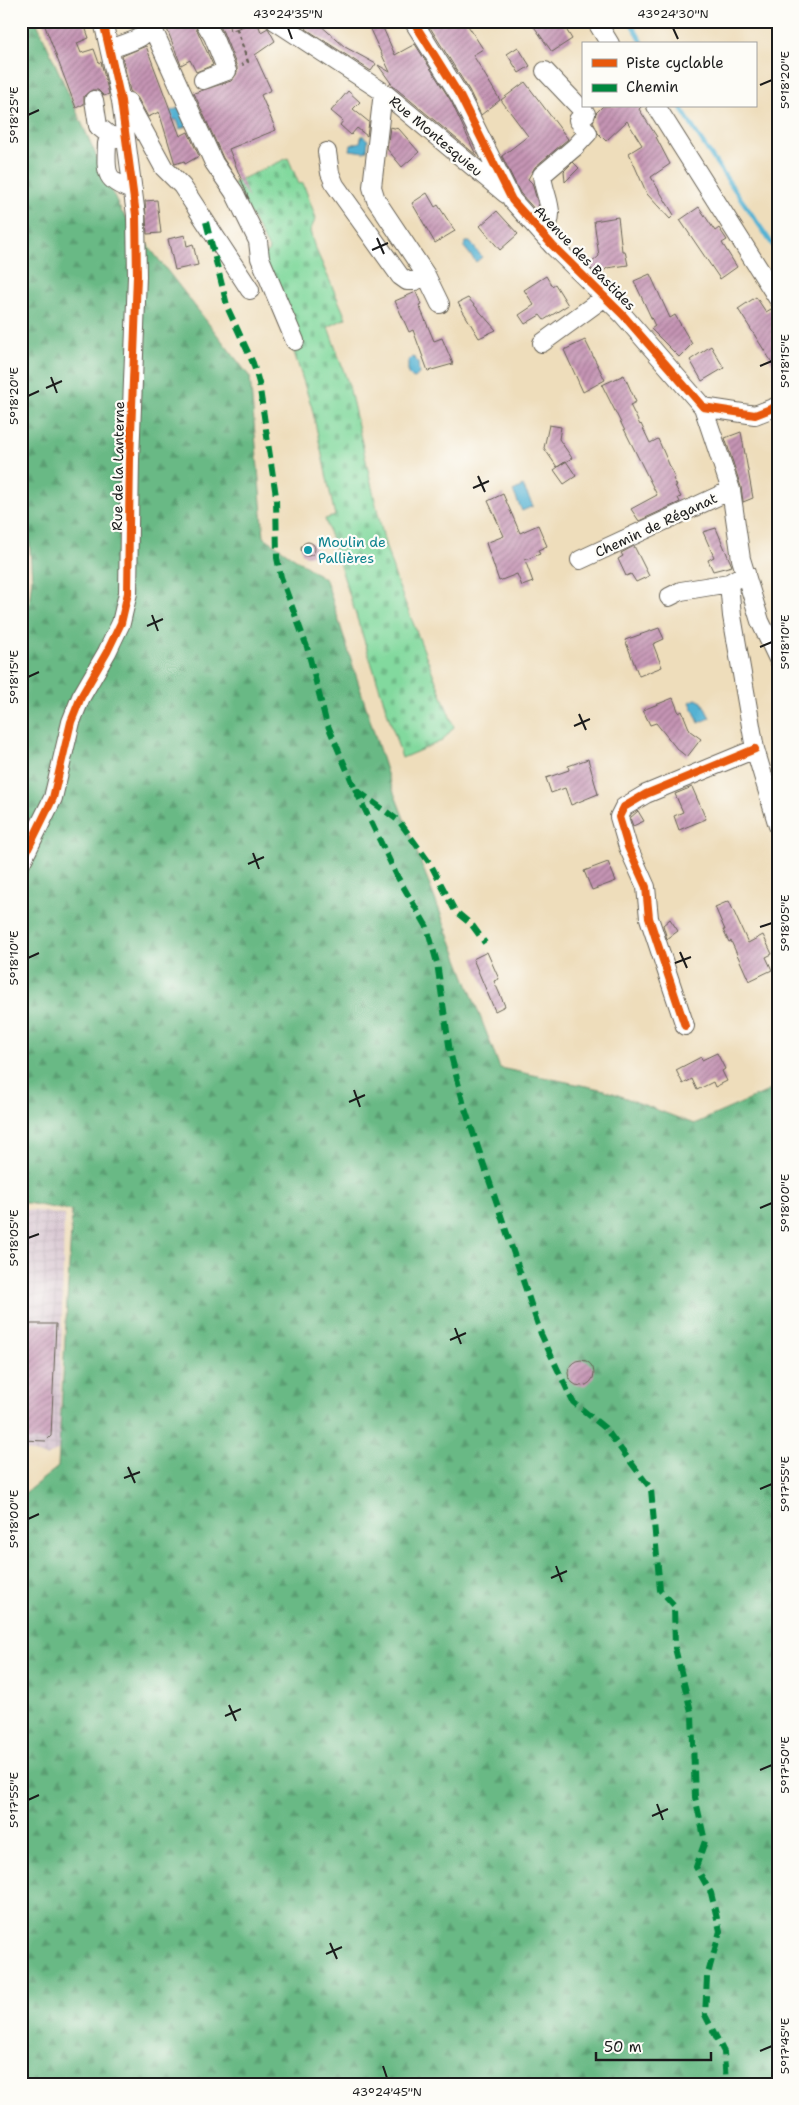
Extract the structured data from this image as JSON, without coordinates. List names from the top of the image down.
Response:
{
  "streets": {
    "street": [
      "Rue Montesquieu",
      "Avenue des Bastides",
      "Rue de la Lanterne",
      "Chemin de Réganat"
    ]
  },
  "crossings": [
    ["Rue Montesquieu", "Avenue des Bastides"],
    ["Avenue des Bastides", "Chemin de Réganat"]
  ],
  "places": ["Moulin de Pallières"],
  "legend": ["Piste cyclable", "Chemin"],
  "scale_bar": "50 m",
  "coordinates": [
    "43°24'35\"N",
    "43°24'30\"N",
    "5°18'20\"E",
    "5°18'25\"E",
    "5°18'15\"E",
    "5°18'10\"E",
    "5°18'05\"E",
    "5°18'00\"E",
    "5°17'55\"E",
    "5°17'50\"E",
    "5°17'45\"E",
    "43°24'45\"N"
  ]
}
